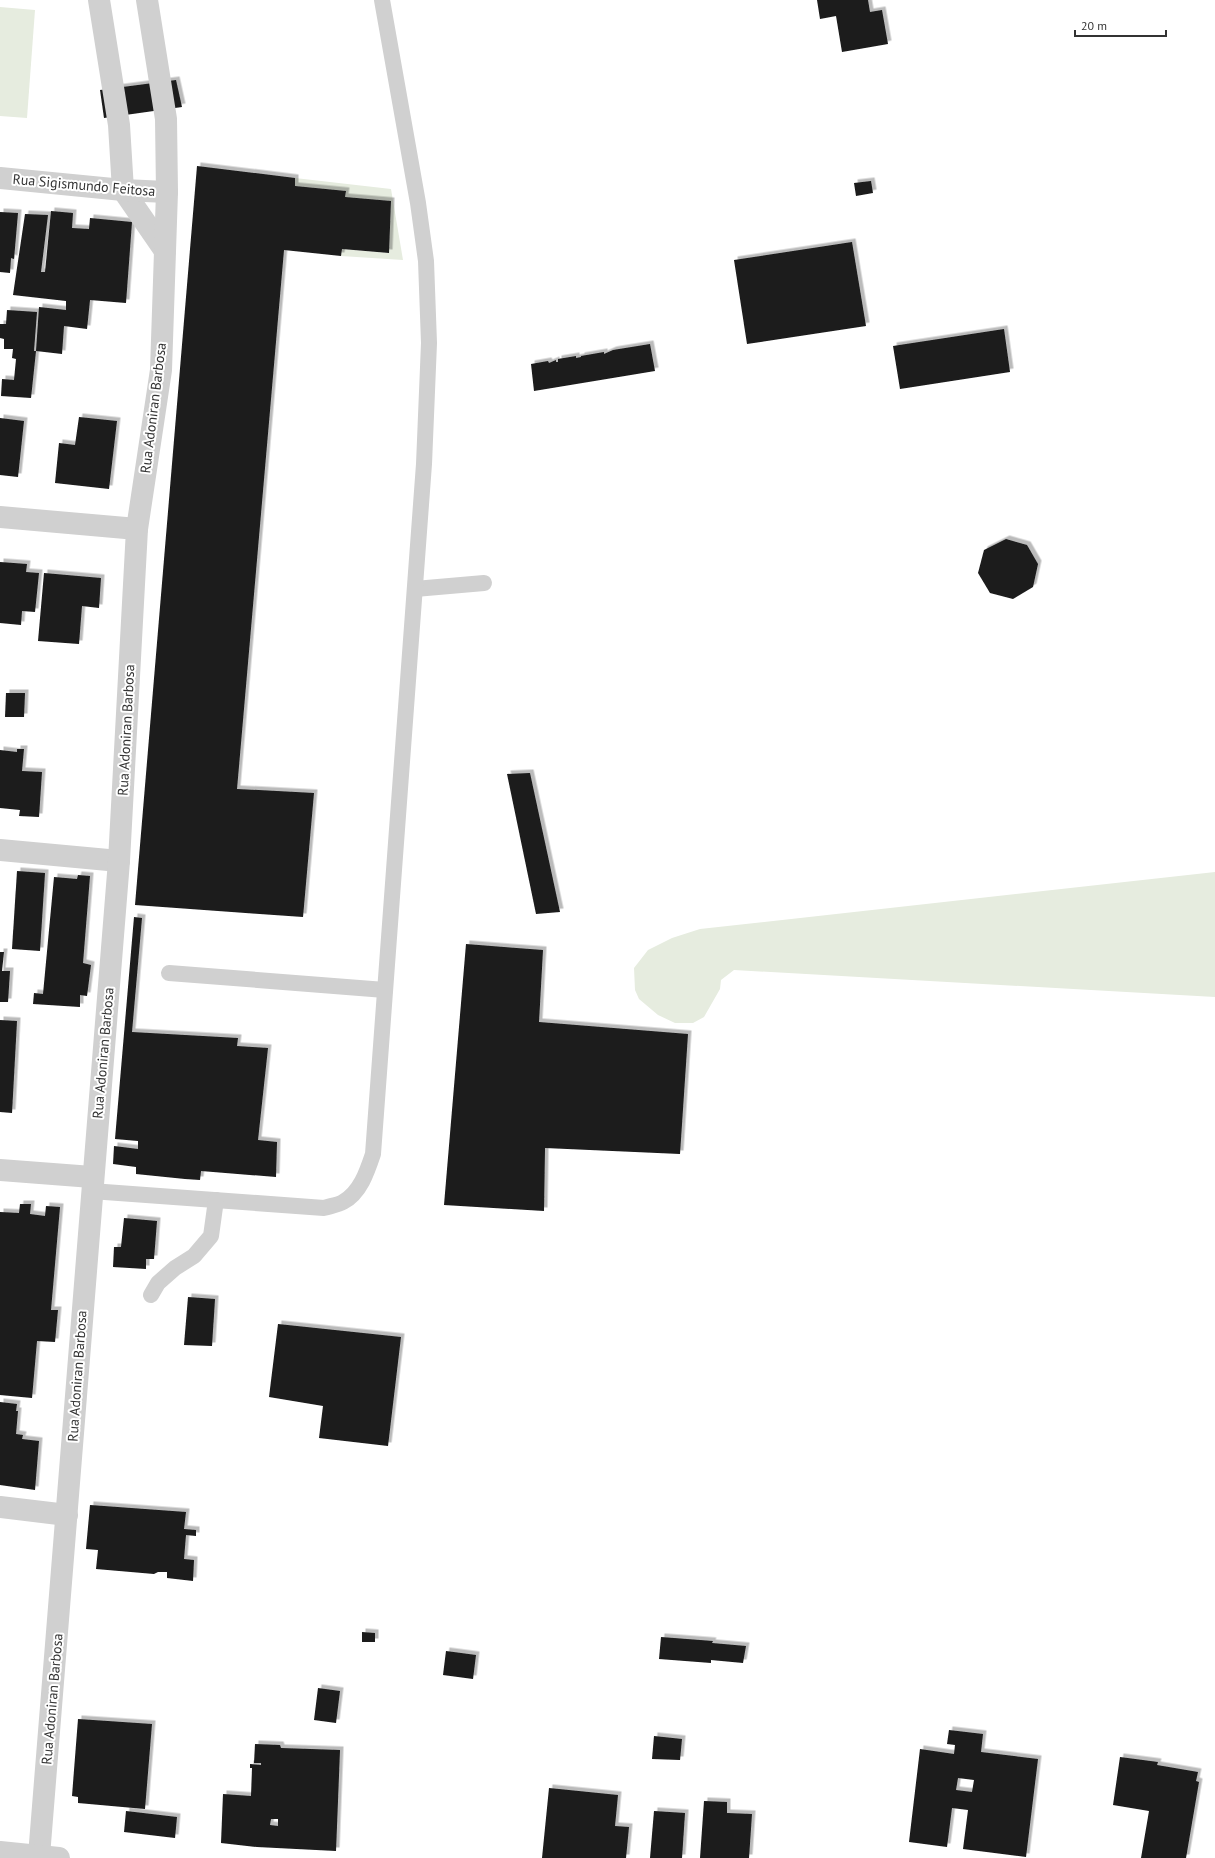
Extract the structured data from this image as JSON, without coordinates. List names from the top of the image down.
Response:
{
  "streets": {
    "street": ["Rua Sigismundo Feitosa", "Rua Adoniran Barbosa"]
  },
  "crossings": [
    ["Rua Sigismundo Feitosa", "Rua Adoniran Barbosa"]
  ],
  "scale_bar": "20 m"
}
